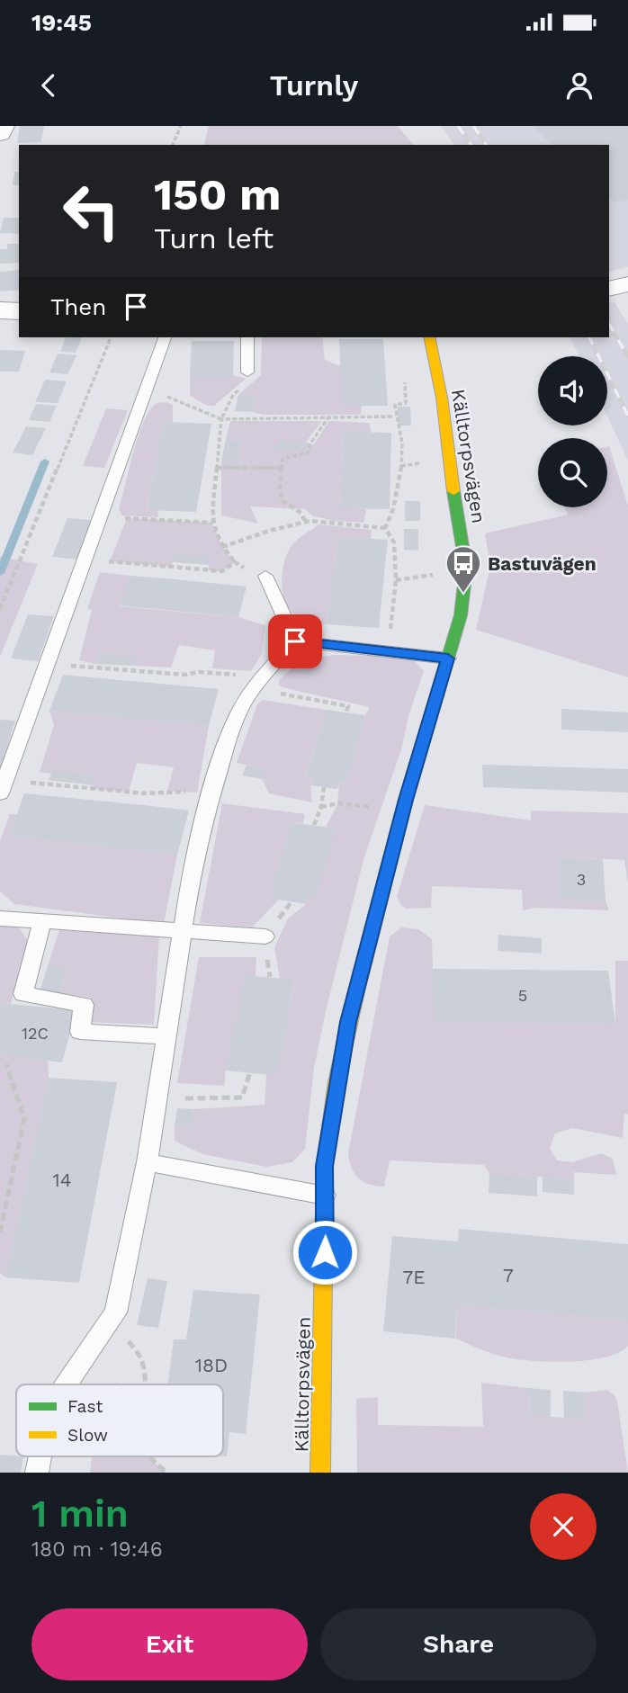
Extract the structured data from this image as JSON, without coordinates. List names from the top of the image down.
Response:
{
  "streets": {
    "street": ["Källtorpsvägen"]
  },
  "places": {
    "bus stop": ["Bastuvägen"]
  },
  "house_numbers": [
    "3",
    "5",
    "12C",
    "14",
    "7",
    "7E",
    "18D"
  ],
  "legend": ["Fast", "Slow"],
  "page": {
    "status": "19:45",
    "header": "Turnly",
    "turn": ["150 m", "Turn left"],
    "then": "Then",
    "heading": ["1 min", "180 m · 19:46"],
    "buttons": ["Exit", "Share"]
  }
}
